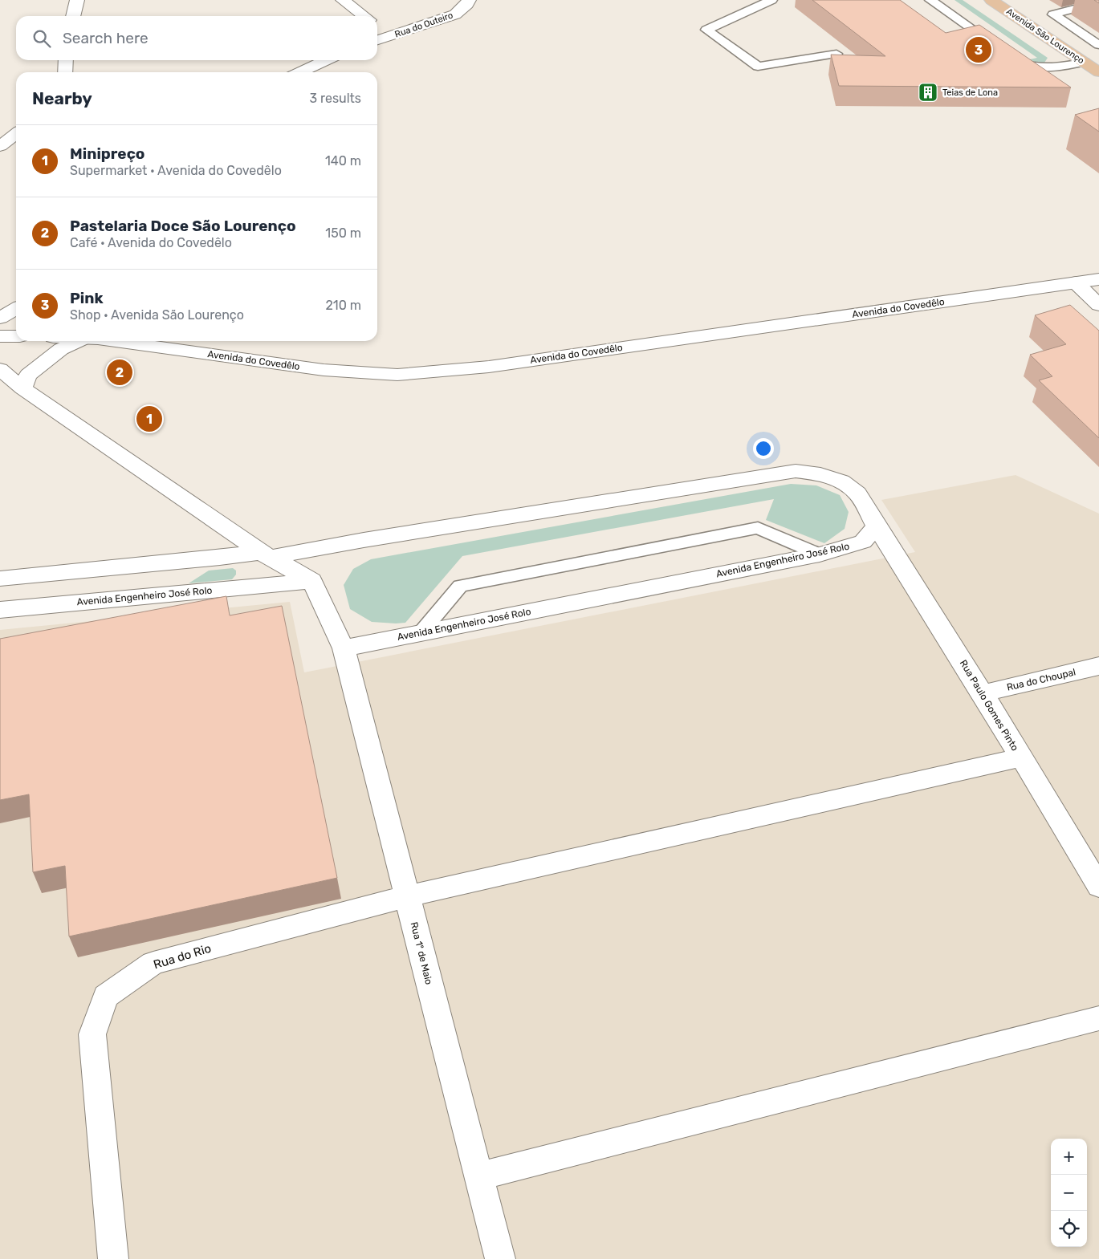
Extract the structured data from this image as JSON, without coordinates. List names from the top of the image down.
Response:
{
  "streets": {
    "main road": ["Avenida São Lourenço"],
    "street": [
      "Rua do Outeiro",
      "Avenida do Covedêlo",
      "Avenida Engenheiro José Rolo",
      "Rua do Choupal",
      "Rua Paulo Gomes Pinto",
      "Rua 1º de Maio",
      "Rua do Rio"
    ]
  },
  "crossings": [
    ["Avenida Engenheiro José Rolo", "Rua Paulo Gomes Pinto"],
    ["Avenida Engenheiro José Rolo", "Rua 1º de Maio"],
    ["Rua do Choupal", "Rua Paulo Gomes Pinto"],
    ["Rua Paulo Gomes Pinto", "Rua do Rio"],
    ["Rua 1º de Maio", "Rua do Rio"]
  ],
  "places": {
    "building": ["Teias de Lona"]
  },
  "page": {
    "search": "Search here",
    "pins": ["3", "2", "1"],
    "heading": ["Nearby", "3 results"],
    "list": [
      {
        "mark": "1",
        "name": "Minipreço",
        "note": "Supermarket · Avenida do Covedêlo",
        "value": "140 m"
      },
      {
        "mark": "2",
        "name": "Pastelaria Doce São Lourenço",
        "note": "Café · Avenida do Covedêlo",
        "value": "150 m"
      },
      {
        "mark": "3",
        "name": "Pink",
        "note": "Shop · Avenida São Lourenço",
        "value": "210 m"
      }
    ],
    "map_buttons": ["+", "−"]
  }
}
